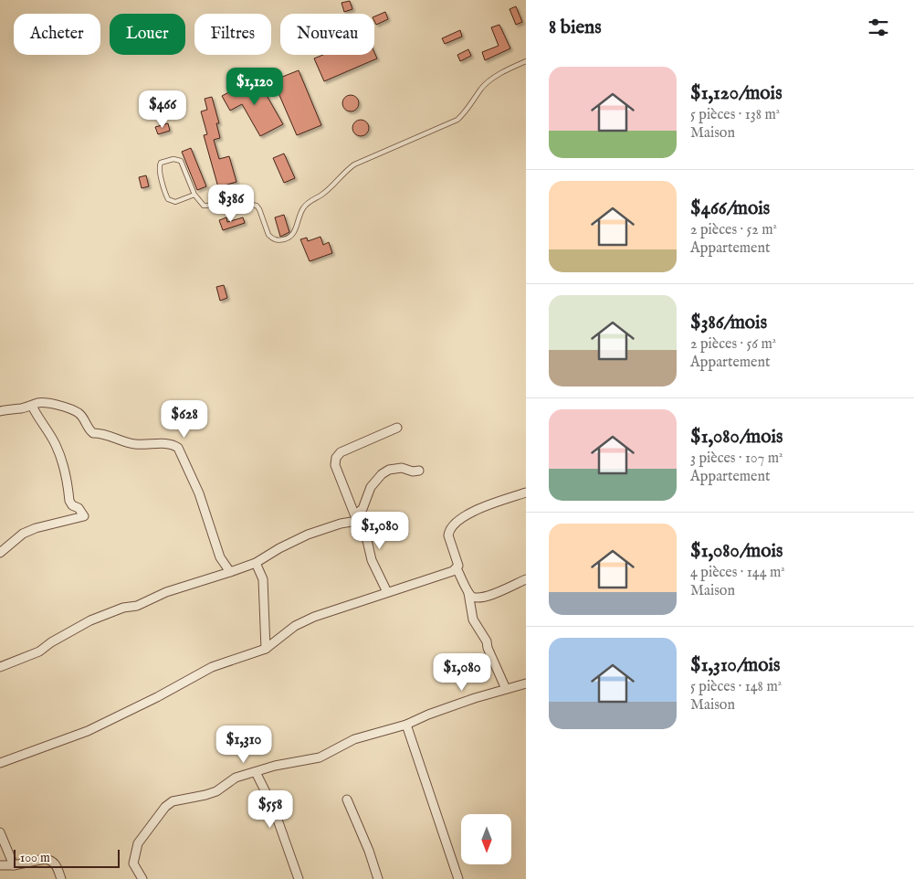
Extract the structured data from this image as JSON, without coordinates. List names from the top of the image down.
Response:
{
  "scale_bar": "100 m",
  "north": "bottom",
  "page": {
    "heading": "8 biens",
    "chip": [
      "Acheter",
      "Louer",
      "Filtres",
      "Nouveau"
    ],
    "list": [
      {
        "name": "$1,120/mois",
        "note": "5 pièces · 138 m² · Maison"
      },
      {
        "name": "$466/mois",
        "note": "2 pièces · 52 m² · Appartement"
      },
      {
        "name": "$386/mois",
        "note": "2 pièces · 56 m² · Appartement"
      },
      {
        "name": "$1,080/mois",
        "note": "3 pièces · 107 m² · Appartement"
      },
      {
        "name": "$1,080/mois",
        "note": "4 pièces · 144 m² · Maison"
      },
      {
        "name": "$1,310/mois",
        "note": "5 pièces · 148 m² · Maison"
      }
    ],
    "price": [
      "$1,120",
      "$466",
      "$386",
      "$628",
      "$1,080",
      "$1,080",
      "$1,310",
      "$558"
    ],
    "scale": "100 m"
  }
}
